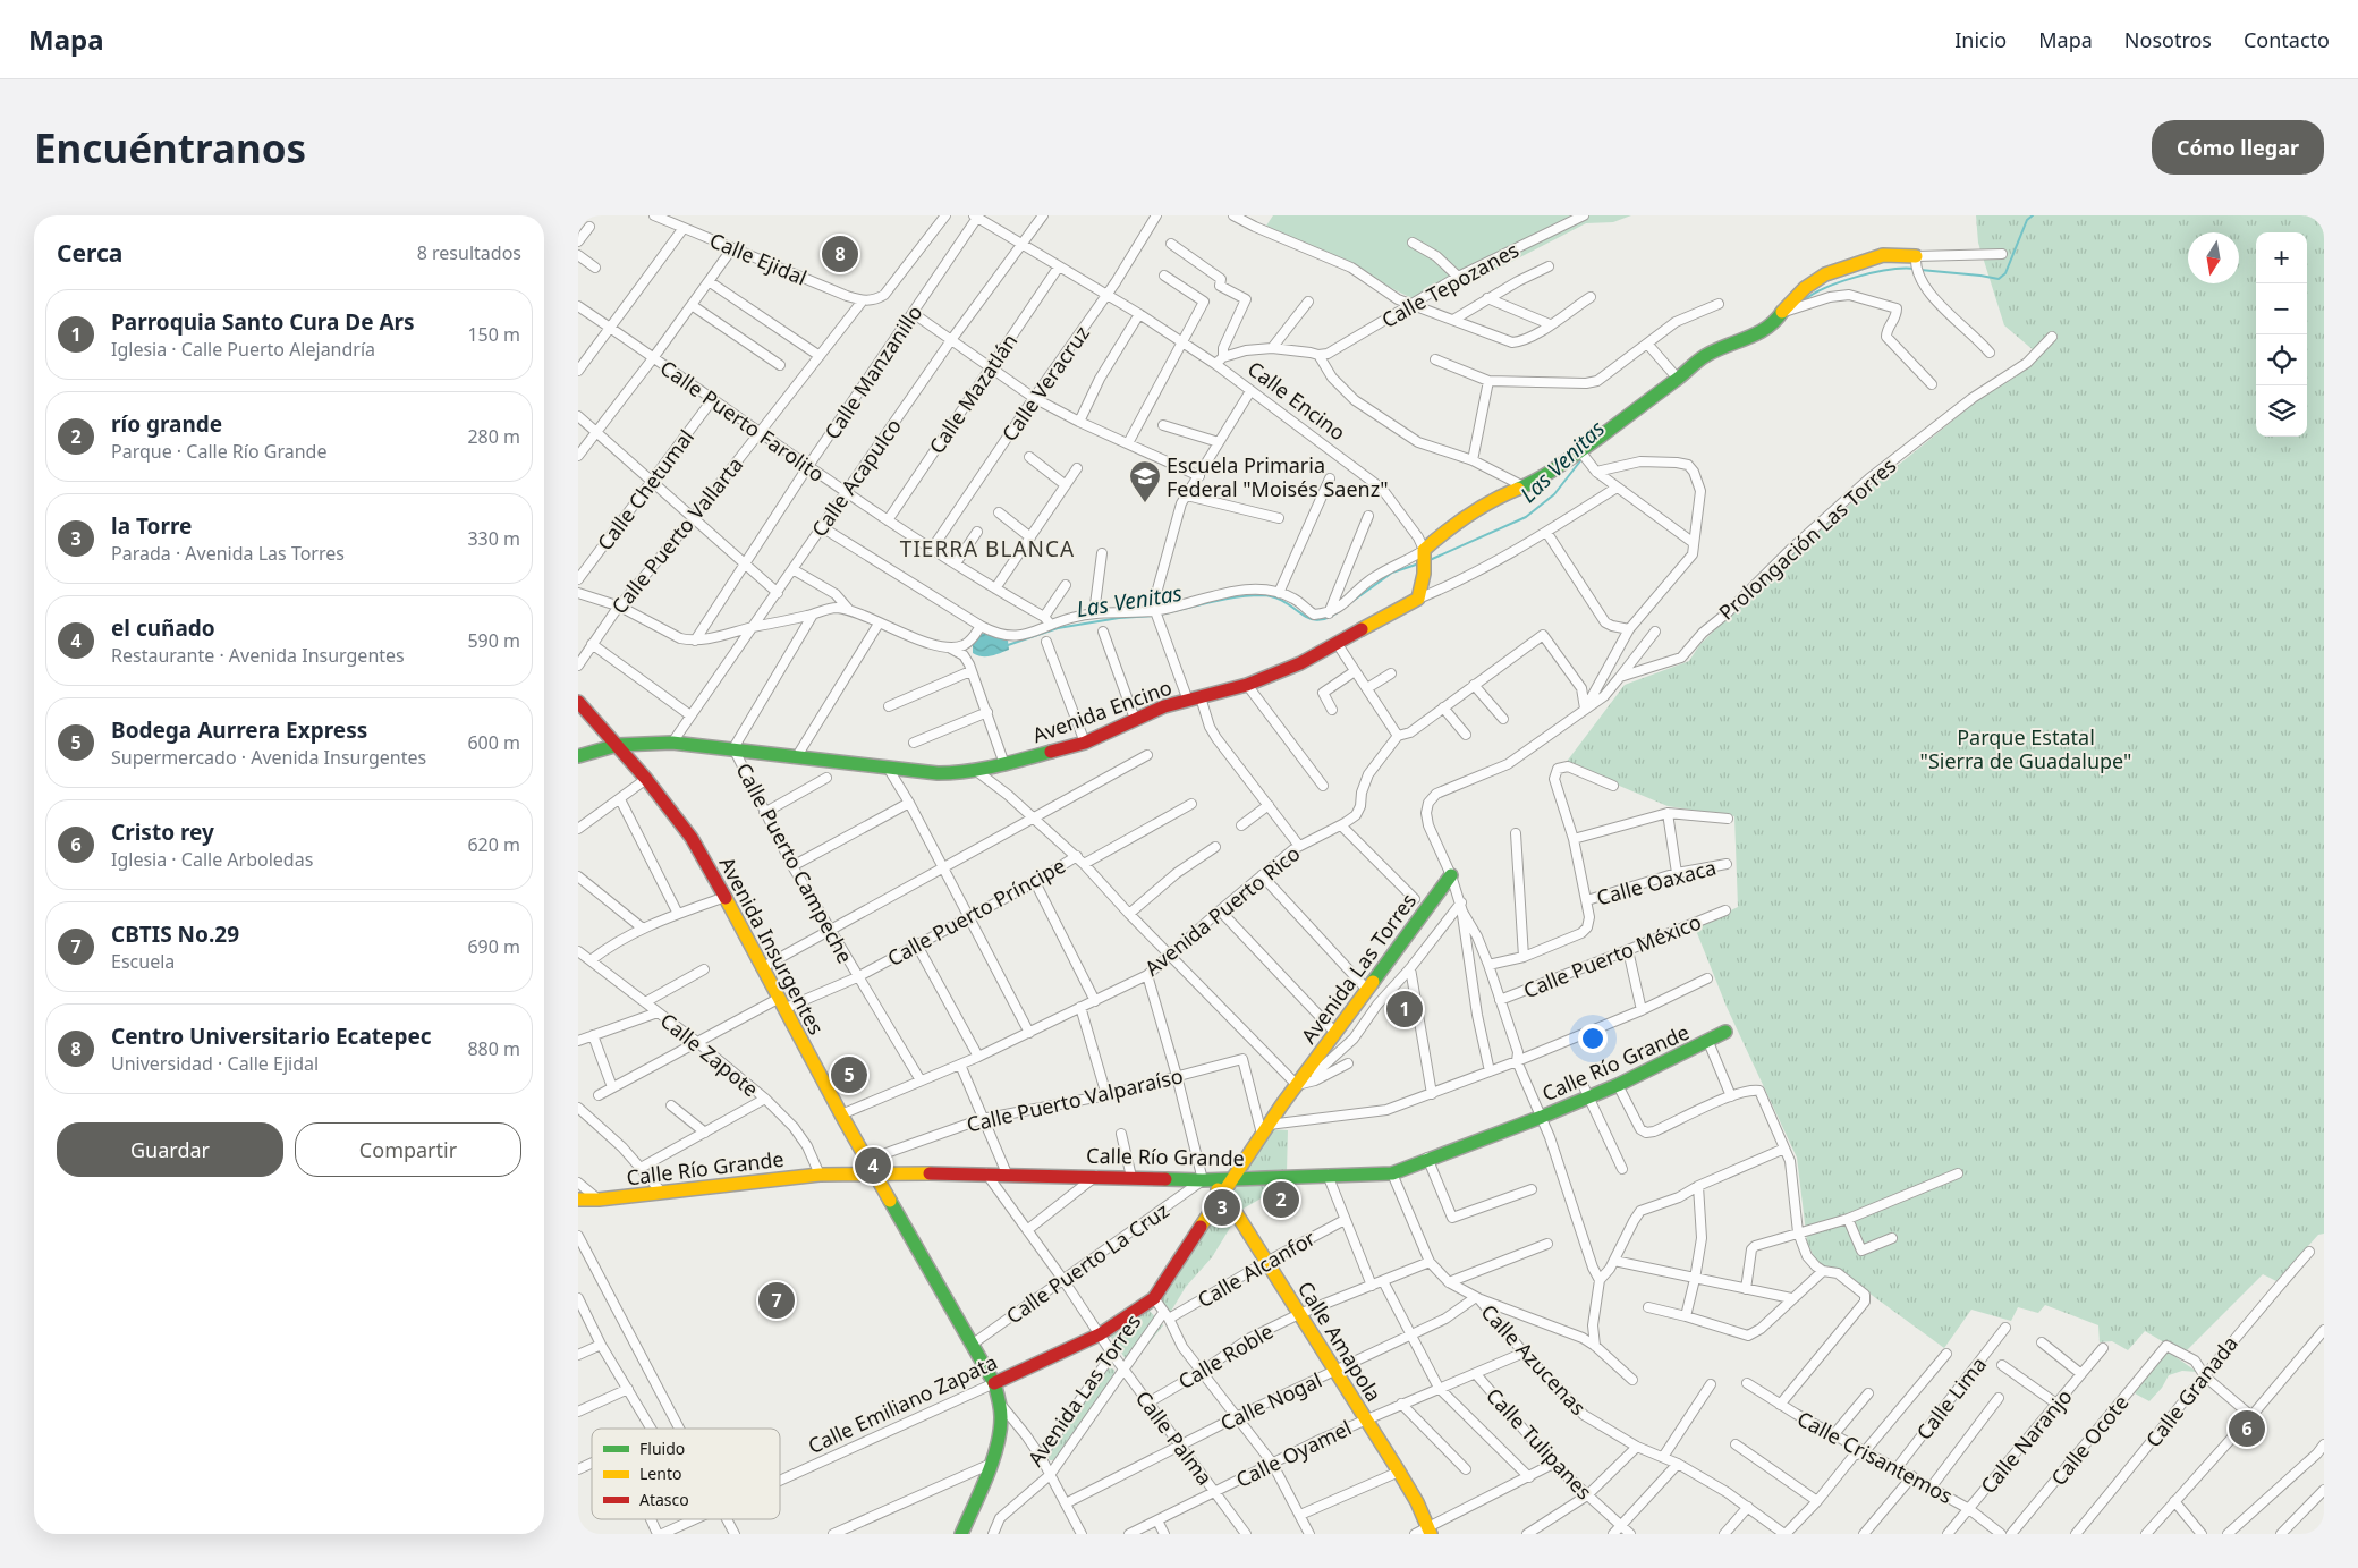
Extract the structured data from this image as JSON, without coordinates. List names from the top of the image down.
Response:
{
  "streets": {
    "main road": [
      "Avenida Encino",
      "Avenida Insurgentes",
      "Avenida Las Torres",
      "Calle Río Grande",
      "Calle Amapola",
      "Calle Emiliano Zapata"
    ],
    "street": [
      "Calle Ejidal",
      "Calle Tepozanes",
      "Calle Manzanillo",
      "Calle Veracruz",
      "Calle Mazatlán",
      "Calle Encino",
      "Calle Puerto Farolito",
      "Calle Acapulco",
      "Calle Chetumal",
      "Calle Puerto Vallarta",
      "Prolongación Las Torres",
      "Calle Puerto Campeche",
      "Calle Oaxaca",
      "Avenida Puerto Rico",
      "Calle Puerto Príncipe",
      "Calle Puerto México",
      "Calle Zapote",
      "Calle Puerto Valparaíso",
      "Calle Puerto La Cruz",
      "Calle Alcanfor",
      "Calle Roble",
      "Calle Azucenas",
      "Calle Granada",
      "Calle Lima",
      "Calle Nogal",
      "Calle Palma",
      "Calle Ocote",
      "Calle Naranjo",
      "Calle Tulipanes",
      "Calle Oyamel",
      "Calle Crisantemos"
    ]
  },
  "crossings": [
    ["Calle Ejidal", "Calle Puerto Vallarta"],
    ["Calle Manzanillo", "Calle Encino"],
    ["Calle Manzanillo", "Calle Puerto Farolito"],
    ["Calle Veracruz", "Calle Encino"],
    ["Calle Veracruz", "Calle Puerto Farolito"],
    ["Calle Mazatlán", "Calle Encino"],
    ["Calle Mazatlán", "Calle Puerto Farolito"],
    ["Calle Encino", "Calle Acapulco"],
    ["Calle Puerto Farolito", "Calle Acapulco"],
    ["Calle Puerto Farolito", "Calle Chetumal"],
    ["Calle Puerto Farolito", "Calle Puerto Vallarta"],
    ["Calle Acapulco", "Avenida Encino"],
    ["Prolongación Las Torres", "Avenida Puerto Rico"],
    ["Prolongación Las Torres", "Avenida Las Torres"],
    ["Avenida Encino", "Calle Puerto Campeche"],
    ["Avenida Encino", "Avenida Insurgentes"],
    ["Calle Puerto Campeche", "Avenida Puerto Rico"],
    ["Calle Puerto Campeche", "Calle Puerto Príncipe"],
    ["Avenida Puerto Rico", "Avenida Insurgentes"],
    ["Calle Puerto Príncipe", "Avenida Insurgentes"],
    ["Calle Puerto Príncipe", "Calle Zapote"],
    ["Avenida Insurgentes", "Calle Río Grande"],
    ["Avenida Insurgentes", "Calle Puerto Valparaíso"],
    ["Avenida Insurgentes", "Calle Puerto La Cruz"],
    ["Avenida Insurgentes", "Calle Emiliano Zapata"],
    ["Avenida Las Torres", "Calle Río Grande"],
    ["Avenida Las Torres", "Calle Puerto Valparaíso"],
    ["Avenida Las Torres", "Calle Alcanfor"],
    ["Avenida Las Torres", "Calle Amapola"],
    ["Avenida Las Torres", "Calle Emiliano Zapata"],
    ["Avenida Las Torres", "Calle Palma"],
    ["Calle Zapote", "Calle Río Grande"],
    ["Calle Río Grande", "Calle Puerto Valparaíso"],
    ["Calle Río Grande", "Calle Puerto La Cruz"],
    ["Calle Río Grande", "Calle Amapola"],
    ["Calle Río Grande", "Calle Azucenas"],
    ["Calle Río Grande", "Calle Palma"],
    ["Calle Puerto La Cruz", "Calle Amapola"],
    ["Calle Puerto La Cruz", "Calle Palma"],
    ["Calle Alcanfor", "Calle Amapola"],
    ["Calle Amapola", "Calle Roble"],
    ["Calle Amapola", "Calle Nogal"],
    ["Calle Amapola", "Calle Oyamel"],
    ["Calle Roble", "Calle Azucenas"],
    ["Calle Roble", "Calle Palma"],
    ["Calle Azucenas", "Calle Nogal"],
    ["Calle Azucenas", "Calle Oyamel"],
    ["Calle Granada", "Calle Ocote"],
    ["Calle Lima", "Calle Crisantemos"],
    ["Calle Nogal", "Calle Palma"],
    ["Calle Emiliano Zapata", "Calle Palma"],
    ["Calle Palma", "Calle Oyamel"],
    ["Calle Naranjo", "Calle Crisantemos"],
    ["Calle Tulipanes", "Calle Oyamel"]
  ],
  "districts": ["TIERRA BLANCA"],
  "water": ["Las Venitas"],
  "parks": ["Parque Estatal \"Sierra de Guadalupe\""],
  "places": {
    "school or university": ["Escuela Primaria Federal \"Moisés Saenz\""]
  },
  "legend": ["Fluido", "Lento", "Atasco"],
  "north": "bottom",
  "page": {
    "header": "Mapa",
    "nav": [
      "Inicio",
      "Mapa",
      "Nosotros",
      "Contacto"
    ],
    "buttons": [
      "Cómo llegar",
      ["Guardar", "Compartir"]
    ],
    "title": "Encuéntranos",
    "heading": ["Cerca", "8 resultados"],
    "map_buttons": ["+", "−"],
    "pins": [
      "8",
      "1",
      "5",
      "4",
      "2",
      "3",
      "7",
      "6"
    ],
    "list": [
      {
        "mark": "1",
        "name": "Parroquia Santo Cura De Ars",
        "note": "Iglesia · Calle Puerto Alejandría",
        "value": "150 m"
      },
      {
        "mark": "2",
        "name": "río grande",
        "note": "Parque · Calle Río Grande",
        "value": "280 m"
      },
      {
        "mark": "3",
        "name": "la Torre",
        "note": "Parada · Avenida Las Torres",
        "value": "330 m"
      },
      {
        "mark": "4",
        "name": "el cuñado",
        "note": "Restaurante · Avenida Insurgentes",
        "value": "590 m"
      },
      {
        "mark": "5",
        "name": "Bodega Aurrera Express",
        "note": "Supermercado · Avenida Insurgentes",
        "value": "600 m"
      },
      {
        "mark": "6",
        "name": "Cristo rey",
        "note": "Iglesia · Calle Arboledas",
        "value": "620 m"
      },
      {
        "mark": "7",
        "name": "CBTIS No.29",
        "note": "Escuela",
        "value": "690 m"
      },
      {
        "mark": "8",
        "name": "Centro Universitario Ecatepec",
        "note": "Universidad · Calle Ejidal",
        "value": "880 m"
      }
    ]
  }
}
